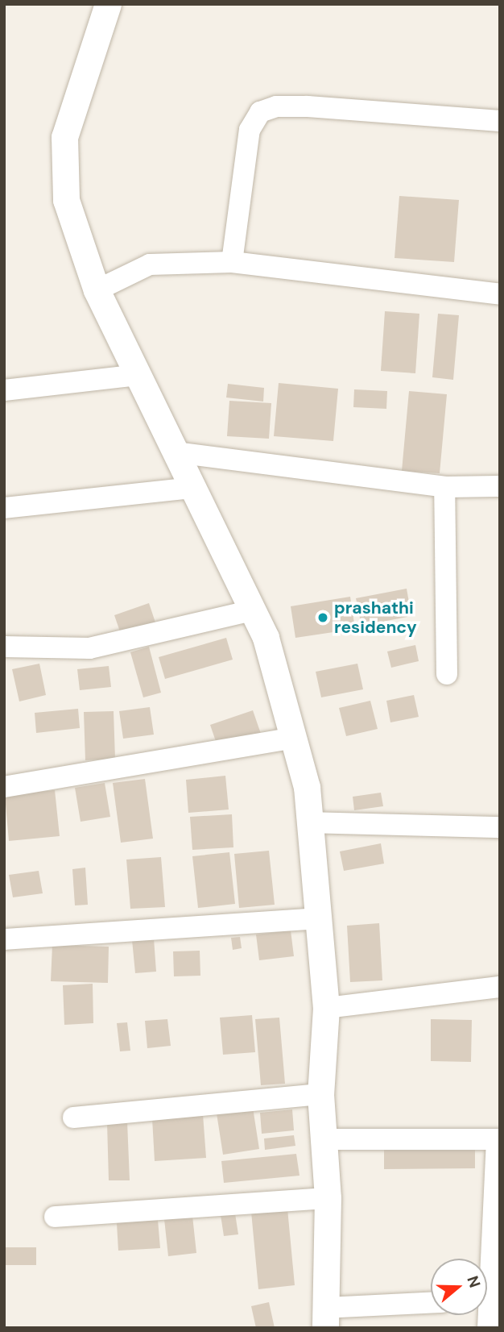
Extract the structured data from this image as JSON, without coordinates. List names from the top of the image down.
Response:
{
  "places": ["prashathi residency"],
  "north": "right"
}
